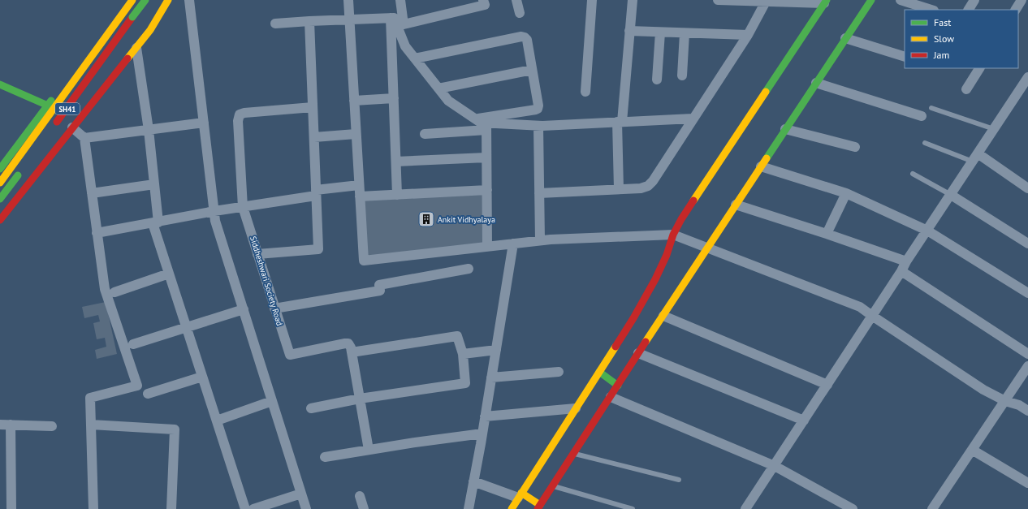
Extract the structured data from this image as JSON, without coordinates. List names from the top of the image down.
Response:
{
  "streets": {
    "street": ["SH41", "Siddheshwari Society Road"]
  },
  "places": {
    "building": ["Ankit Vidhyalaya"]
  },
  "legend": ["Fast", "Slow", "Jam"]
}
